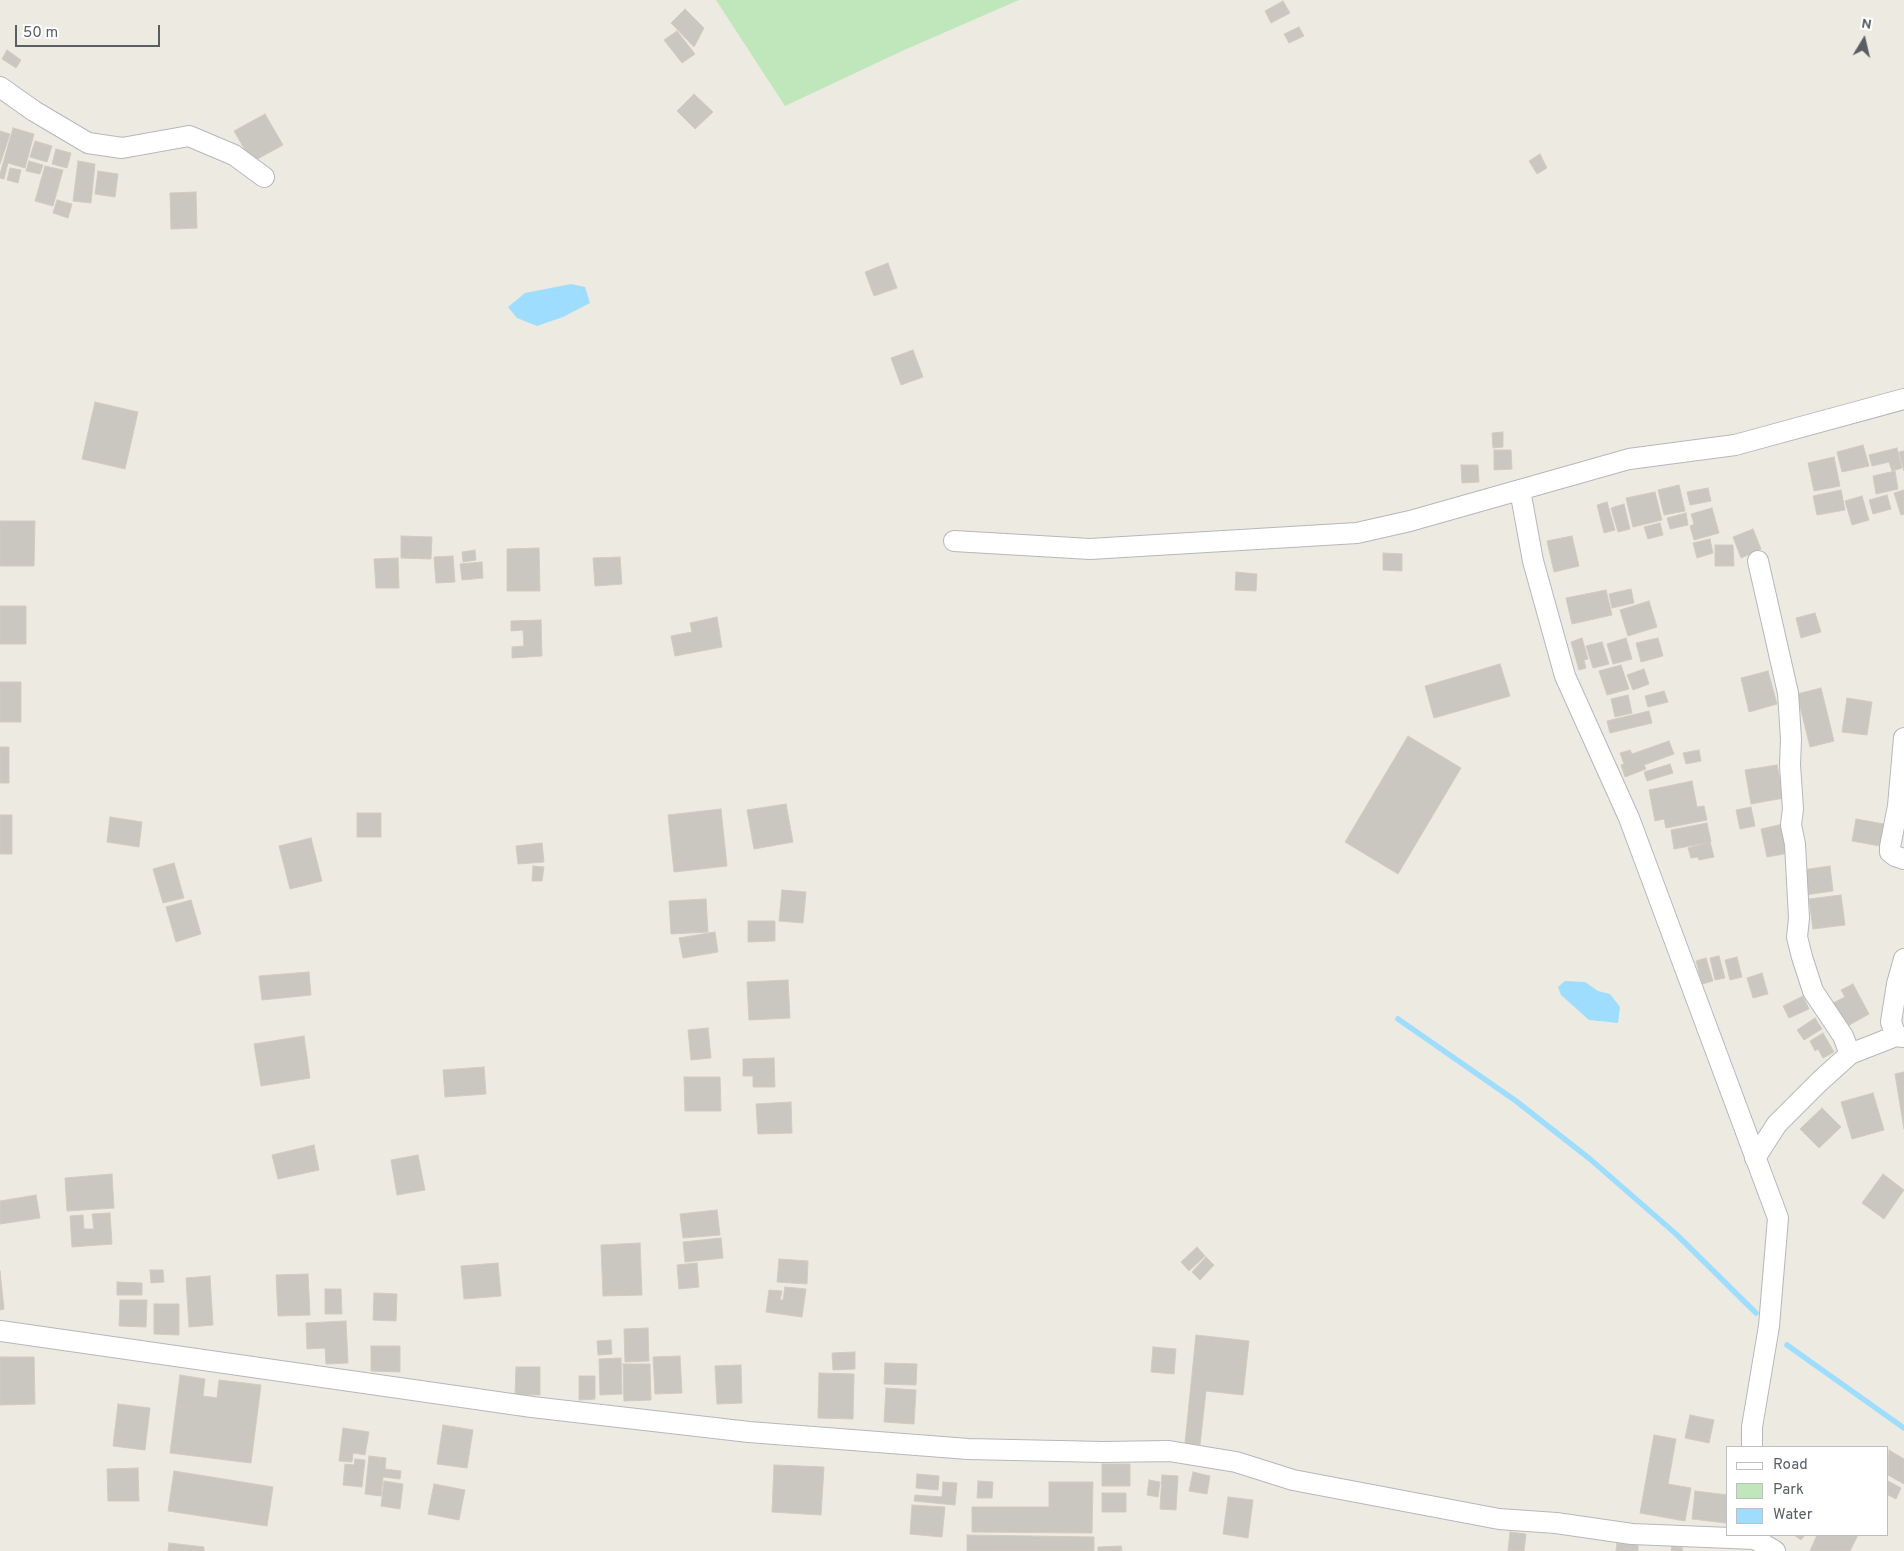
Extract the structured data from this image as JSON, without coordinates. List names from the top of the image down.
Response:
{
  "legend": ["Road", "Park", "Water"],
  "scale_bar": "50 m",
  "north": "top"
}
